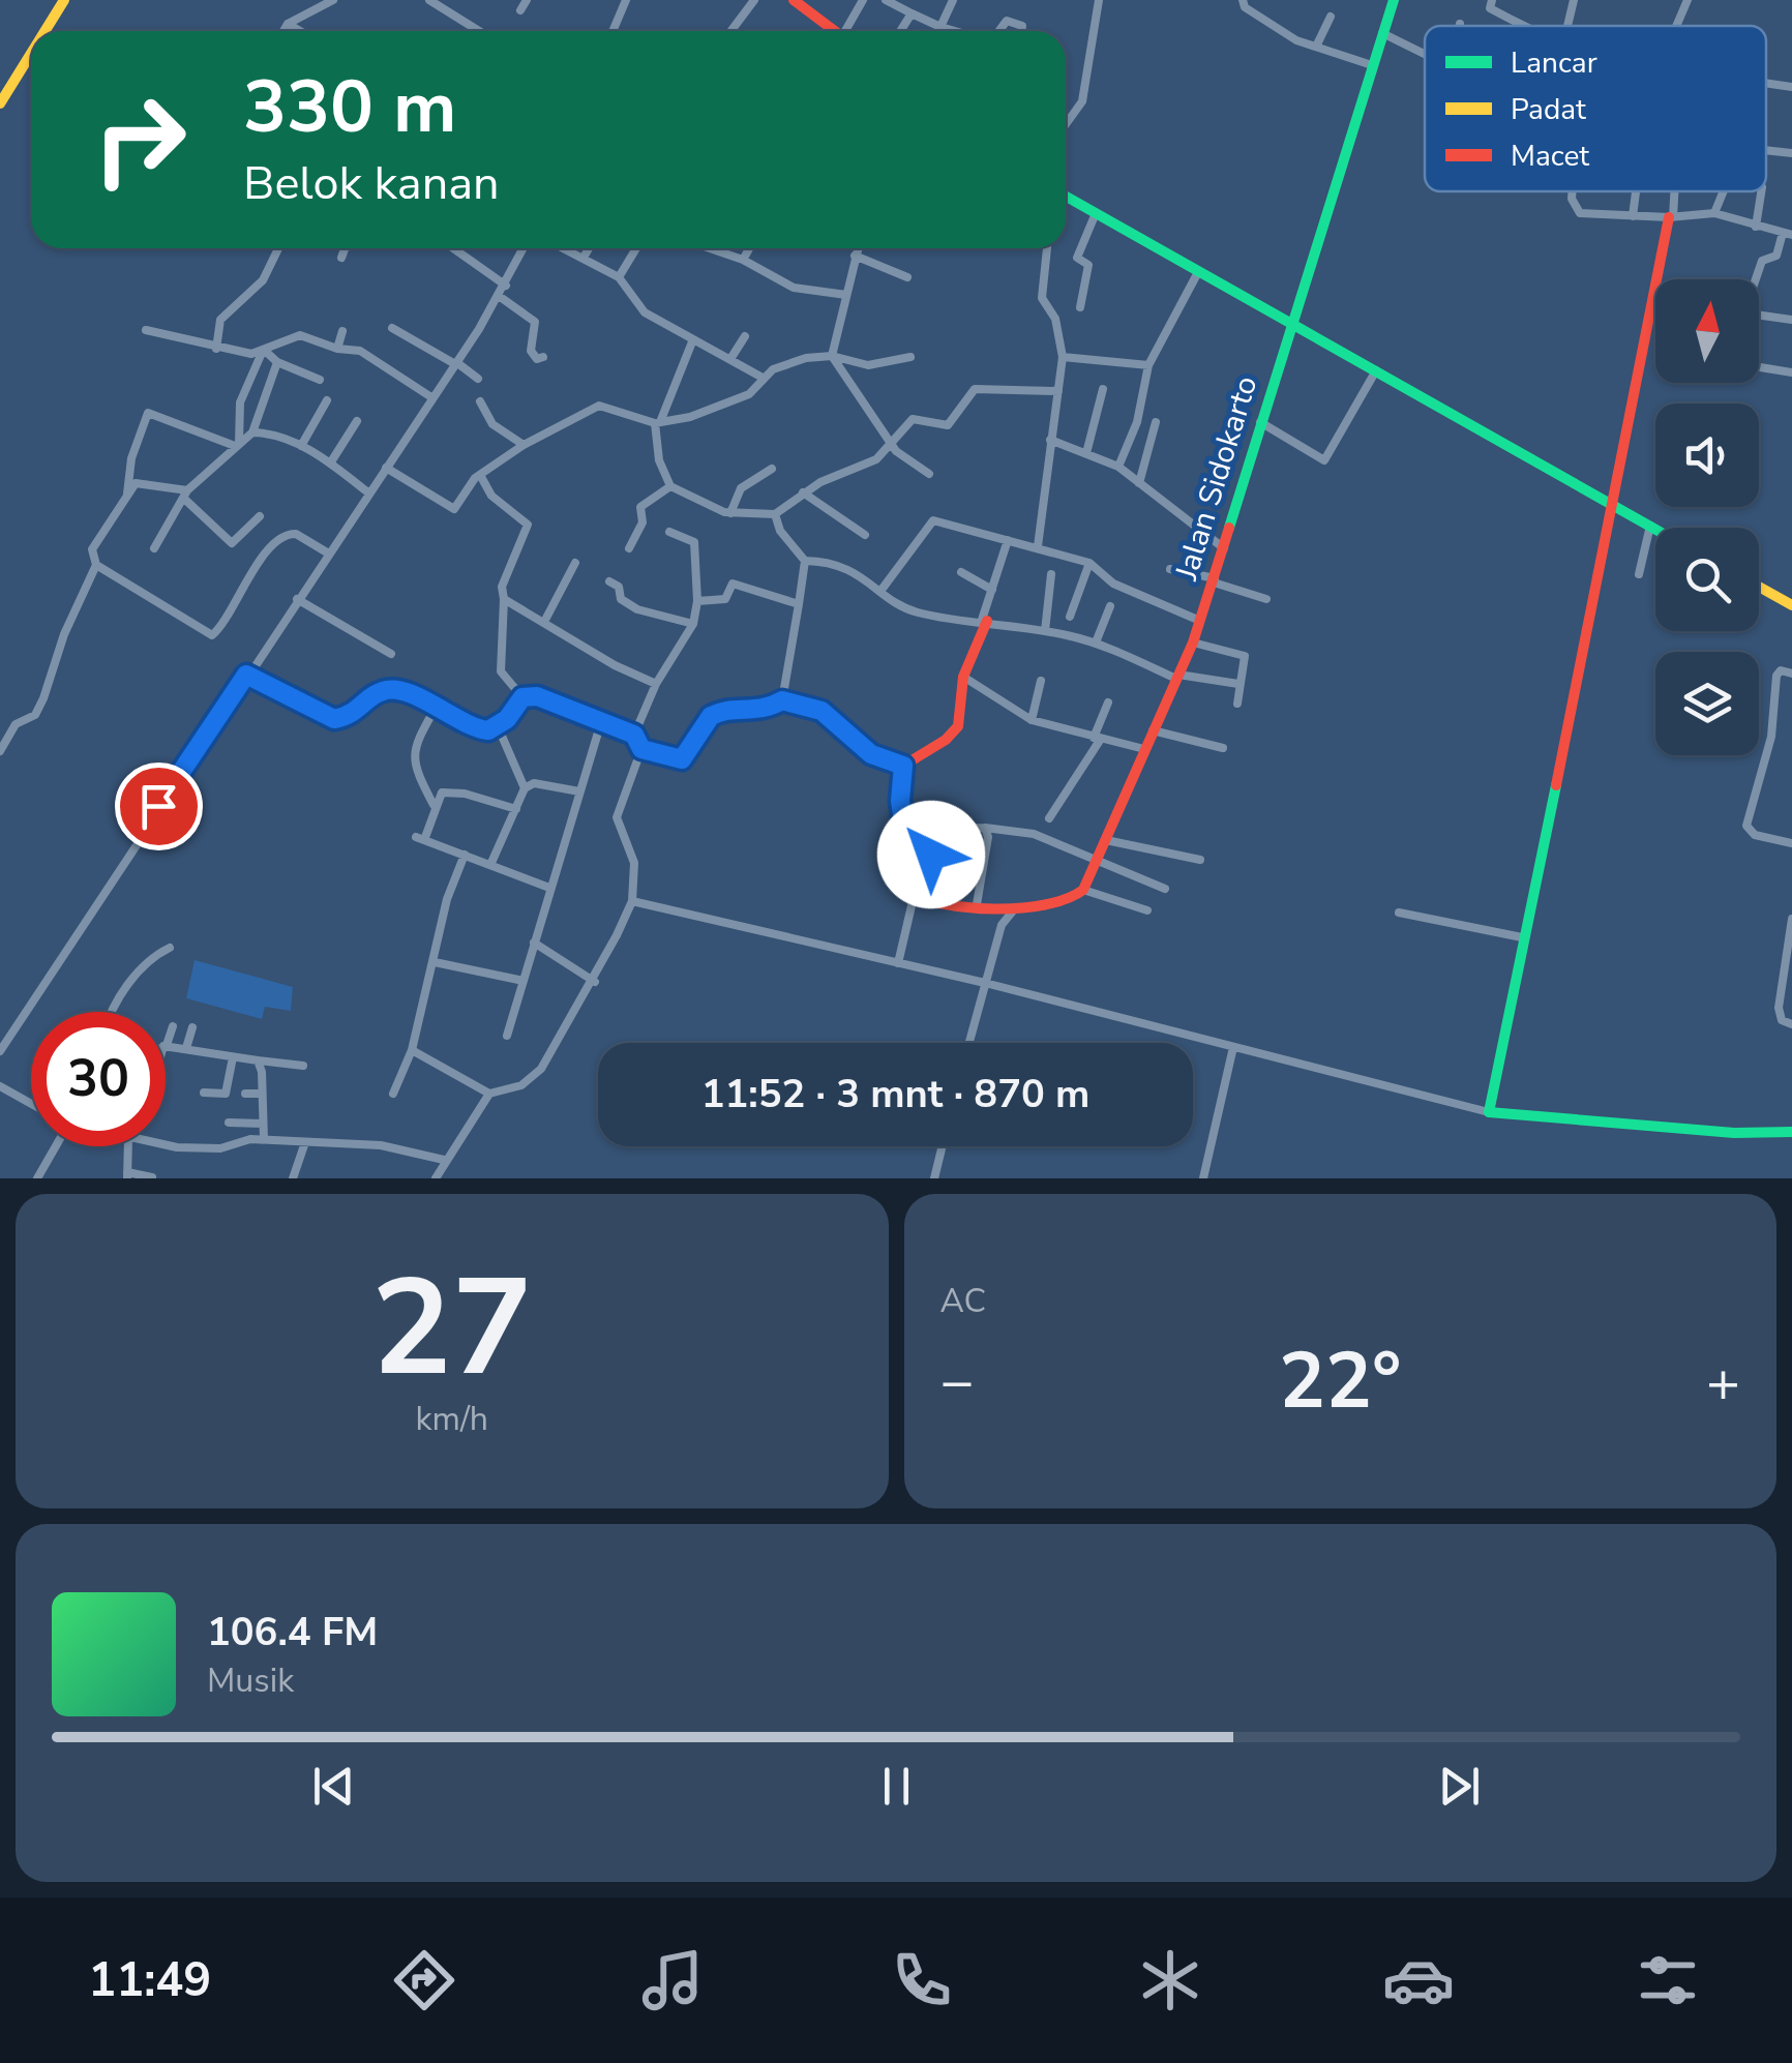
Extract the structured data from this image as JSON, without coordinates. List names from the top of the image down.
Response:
{
  "streets": {
    "street": ["Jalan Sidokarto"]
  },
  "legend": ["Lancar", "Padat", "Macet"],
  "north": "top",
  "page": {
    "turn": ["330 m", "Belok kanan"],
    "limit": "30",
    "trip": "11:52 · 3 mnt · 870 m",
    "tile": [
      ["27", "km/h"],
      "AC"
    ],
    "heat": ["−", "22°", "+"],
    "song": ["106.4 FM", "Musik"],
    "tabs": "11:49"
  }
}
